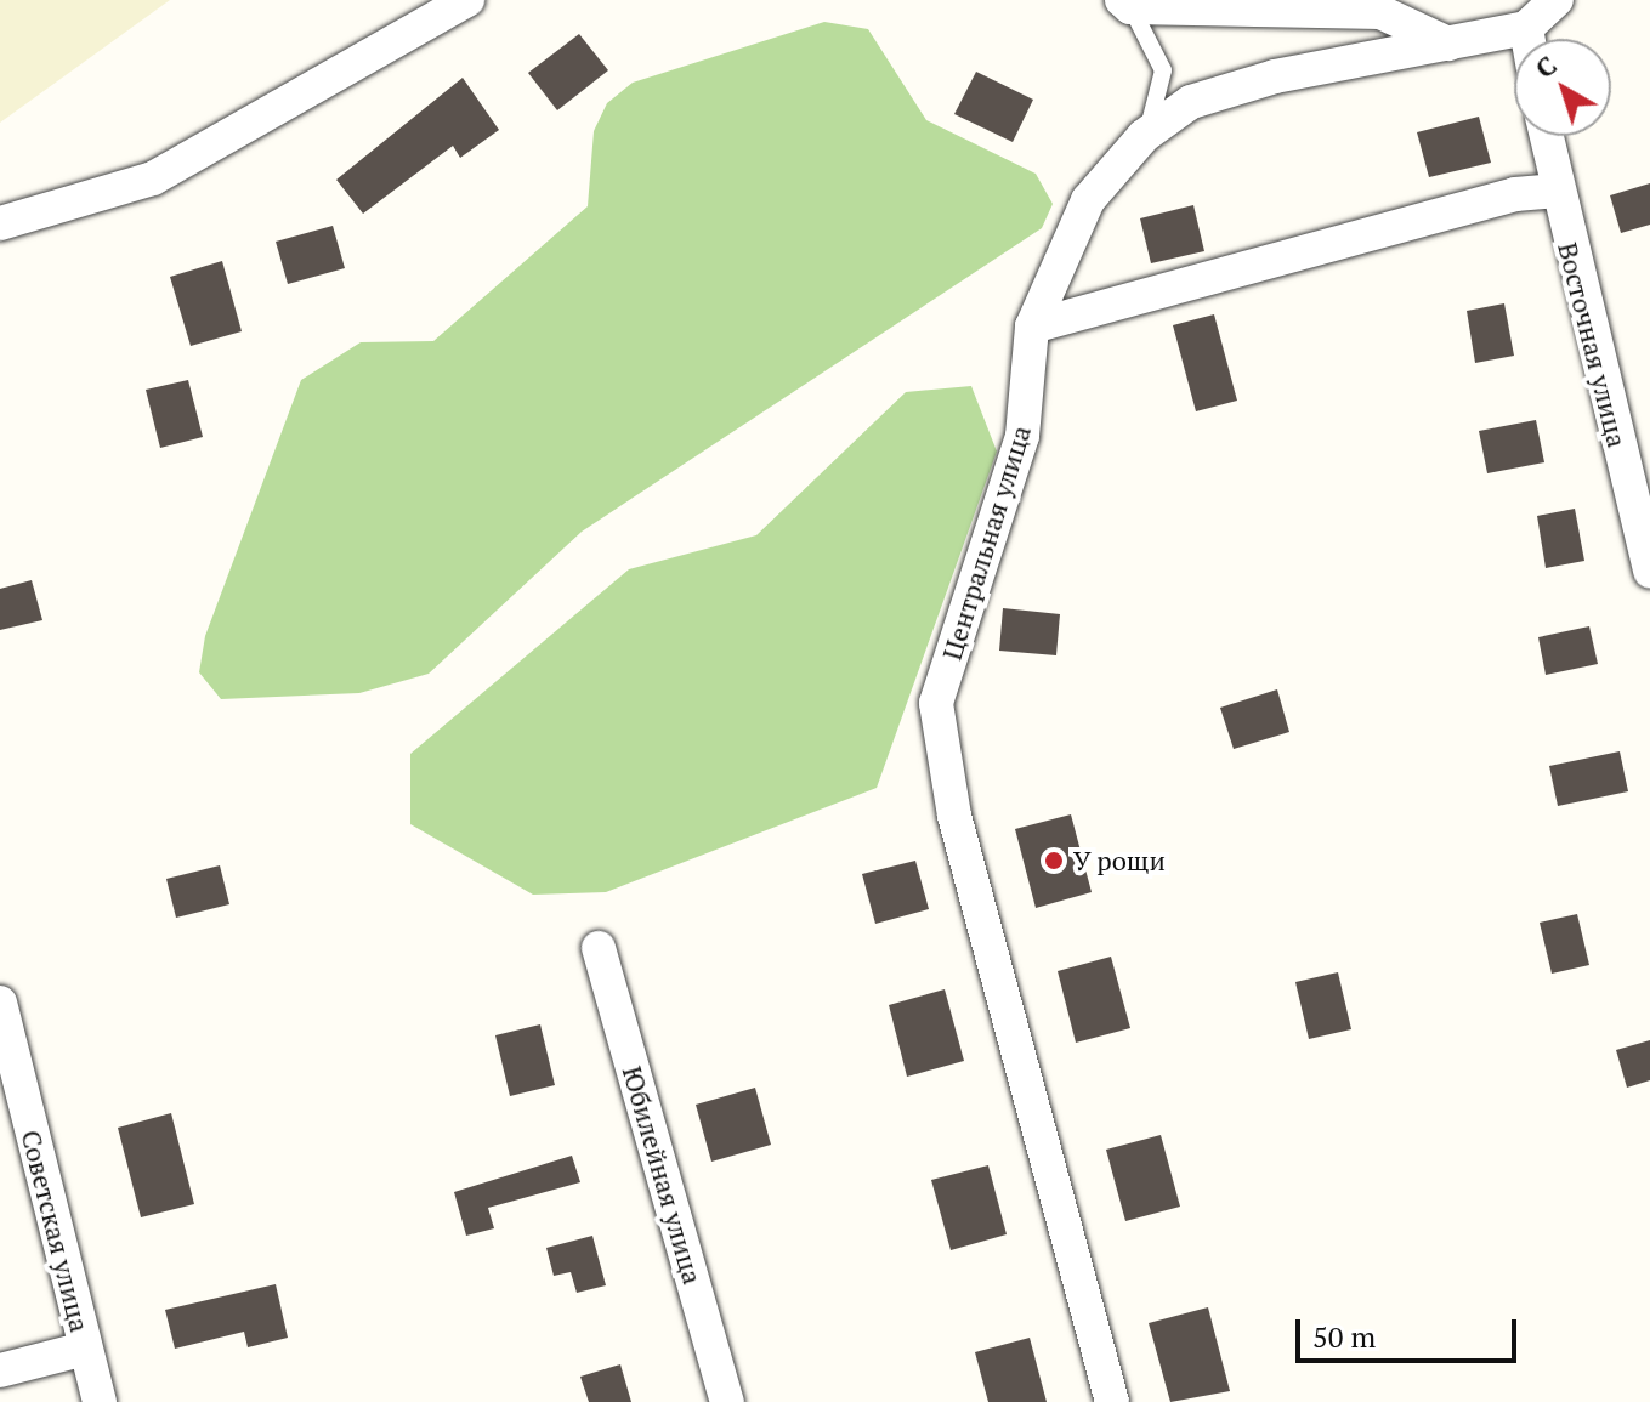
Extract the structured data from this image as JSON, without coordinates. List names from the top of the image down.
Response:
{
  "streets": {
    "street": [
      "Восточная улица",
      "Центральная улица",
      "Юбилейная улица",
      "Советская улица"
    ]
  },
  "places": ["У рощи"],
  "scale_bar": "50 m",
  "north": "top left"
}
